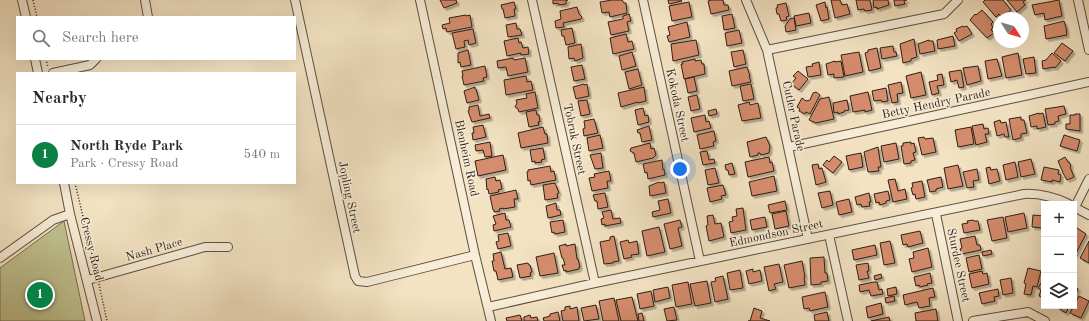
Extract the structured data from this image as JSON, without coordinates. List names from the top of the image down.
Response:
{
  "streets": {
    "street": [
      "Betty Hendry Parade",
      "Kokoda Street",
      "Cutler Parade",
      "Tobruk Street",
      "Blenheim Road",
      "Jopling Street",
      "Edmondson Street",
      "Cressy Road",
      "Nash Place",
      "Sturdee Street"
    ]
  },
  "crossings": [
    ["Betty Hendry Parade", "Cutler Parade"],
    ["Kokoda Street", "Edmondson Street"],
    ["Cutler Parade", "Edmondson Street"],
    ["Tobruk Street", "Edmondson Street"],
    ["Blenheim Road", "Jopling Street"],
    ["Blenheim Road", "Edmondson Street"],
    ["Edmondson Street", "Sturdee Street"],
    ["Cressy Road", "Nash Place"]
  ],
  "north": "bottom right",
  "page": {
    "search": "Search here",
    "heading": "Nearby",
    "list": [
      {
        "mark": "1",
        "name": "North Ryde Park",
        "note": "Park · Cressy Road",
        "value": "540 m"
      }
    ],
    "map_buttons": ["+", "−"],
    "pins": "1"
  }
}
